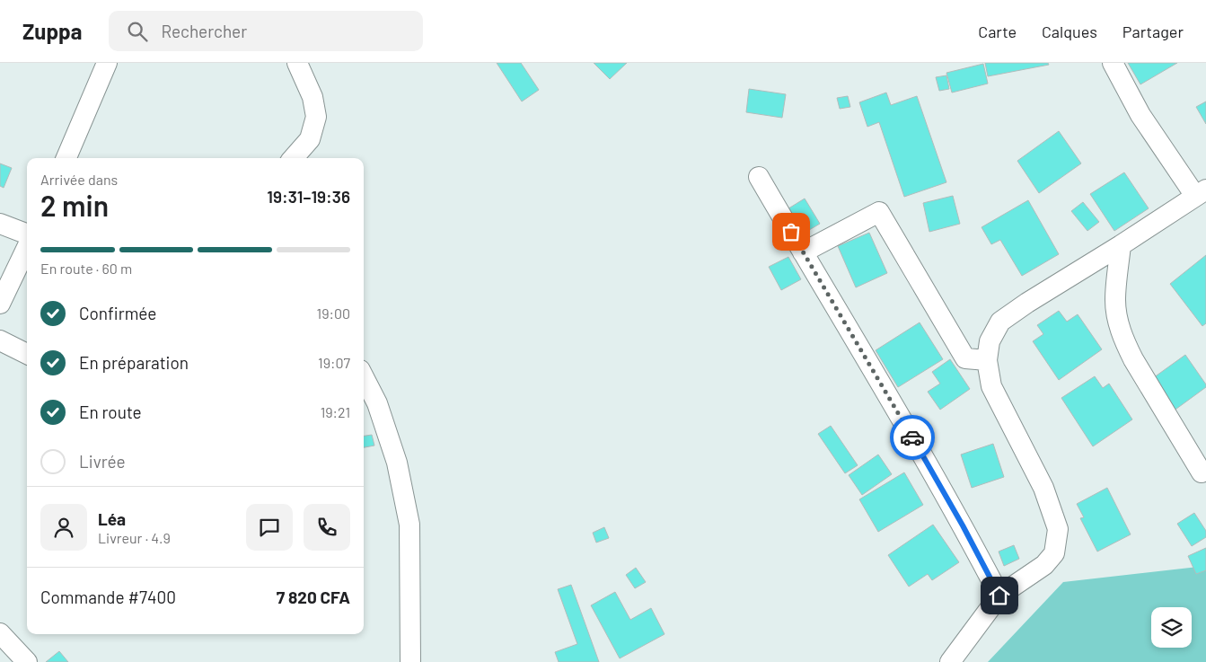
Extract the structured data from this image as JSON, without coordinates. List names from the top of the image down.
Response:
{
  "page": {
    "header": "Zuppa",
    "search": "Rechercher",
    "nav": ["Carte", "Calques", "Partager"],
    "heading": ["2 min", "Arrivée dans", "19:31–19:36"],
    "panel": [
      "Léa",
      "Livreur · 4.9",
      "Commande #7400",
      "7 820 CFA"
    ],
    "bar": "En route · 60 m",
    "list": [
      ["Confirmée", "19:00"],
      ["En préparation", "19:07"],
      ["En route", "19:21"],
      "Livrée"
    ]
  }
}
